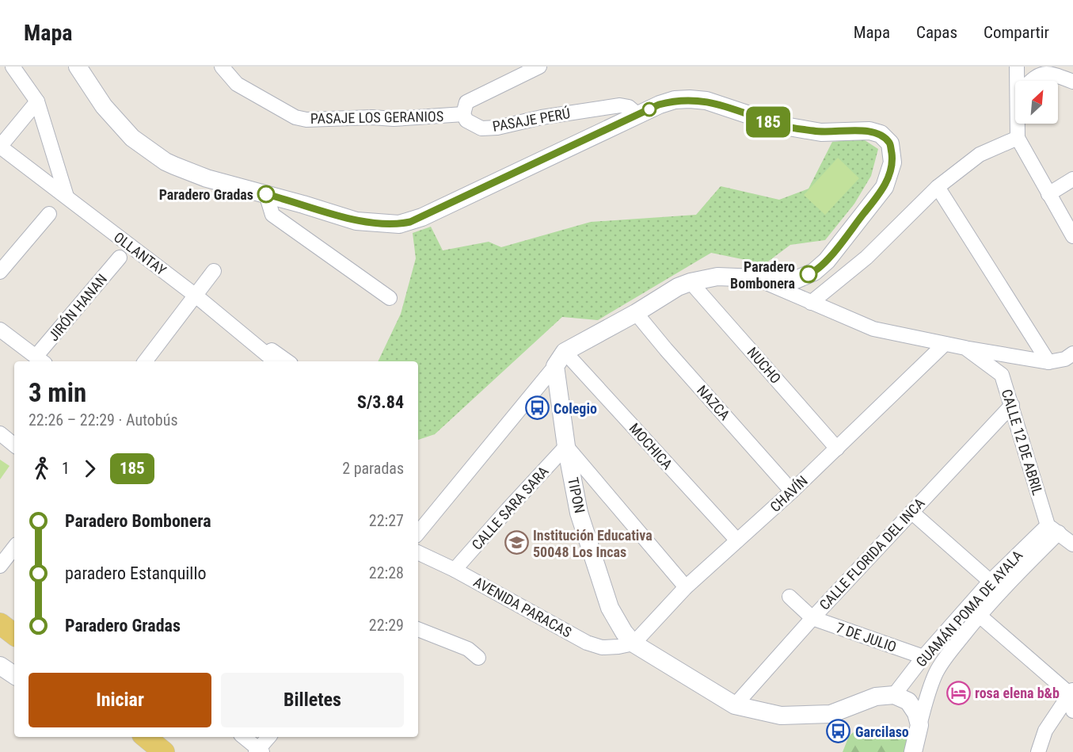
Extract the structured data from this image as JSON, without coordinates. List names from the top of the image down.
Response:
{
  "streets": {
    "street": [
      "PASAJE LOS GERANIOS",
      "PASAJE PERÚ",
      "OLLANTAY",
      "JIRÓN HANAN",
      "NUCHO",
      "NAZCA",
      "CALLE 12 DE ABRIL",
      "MOCHICA",
      "CHAVÍN",
      "TIPON",
      "CALLE SARA SARA",
      "CALLE FLORIDA DEL INCA",
      "AVENIDA PARACAS",
      "GUAMÁN POMA DE AYALA",
      "7 DE JULIO"
    ]
  },
  "crossings": [
    ["PASAJE LOS GERANIOS", "PASAJE PERÚ"],
    ["NUCHO", "CHAVÍN"],
    ["NAZCA", "CHAVÍN"],
    ["CALLE 12 DE ABRIL", "CHAVÍN"],
    ["CALLE 12 DE ABRIL", "CALLE FLORIDA DEL INCA"],
    ["CALLE 12 DE ABRIL", "GUAMÁN POMA DE AYALA"],
    ["MOCHICA", "CHAVÍN"],
    ["MOCHICA", "TIPON"],
    ["CHAVÍN", "TIPON"],
    ["CHAVÍN", "AVENIDA PARACAS"],
    ["TIPON", "CALLE SARA SARA"],
    ["TIPON", "CALLE FLORIDA DEL INCA"],
    ["TIPON", "AVENIDA PARACAS"],
    ["TIPON", "GUAMÁN POMA DE AYALA"],
    ["CALLE SARA SARA", "AVENIDA PARACAS"],
    ["CALLE FLORIDA DEL INCA", "7 DE JULIO"],
    ["GUAMÁN POMA DE AYALA", "7 DE JULIO"]
  ],
  "places": {
    "other": ["Paradero Gradas", "Paradero Bombonera"],
    "bus stop": ["Colegio", "Garcilaso"],
    "school or university": ["Institución Educativa 50048 Los Incas"],
    "hotel": ["rosa elena b&b"]
  },
  "lines": ["bus line 185"],
  "north": "top right",
  "page": {
    "header": "Mapa",
    "nav": ["Mapa", "Capas", "Compartir"],
    "on_map": "185",
    "heading": ["3 min", "22:26 – 22:29 · Autobús", "S/3.84"],
    "legs": ["1", "185", "2 paradas"],
    "list": [
      {
        "name": "Paradero Bombonera",
        "value": "22:27"
      },
      {
        "name": "paradero Estanquillo",
        "value": "22:28"
      },
      {
        "name": "Paradero Gradas",
        "value": "22:29"
      }
    ],
    "buttons": ["Iniciar", "Billetes"]
  }
}
